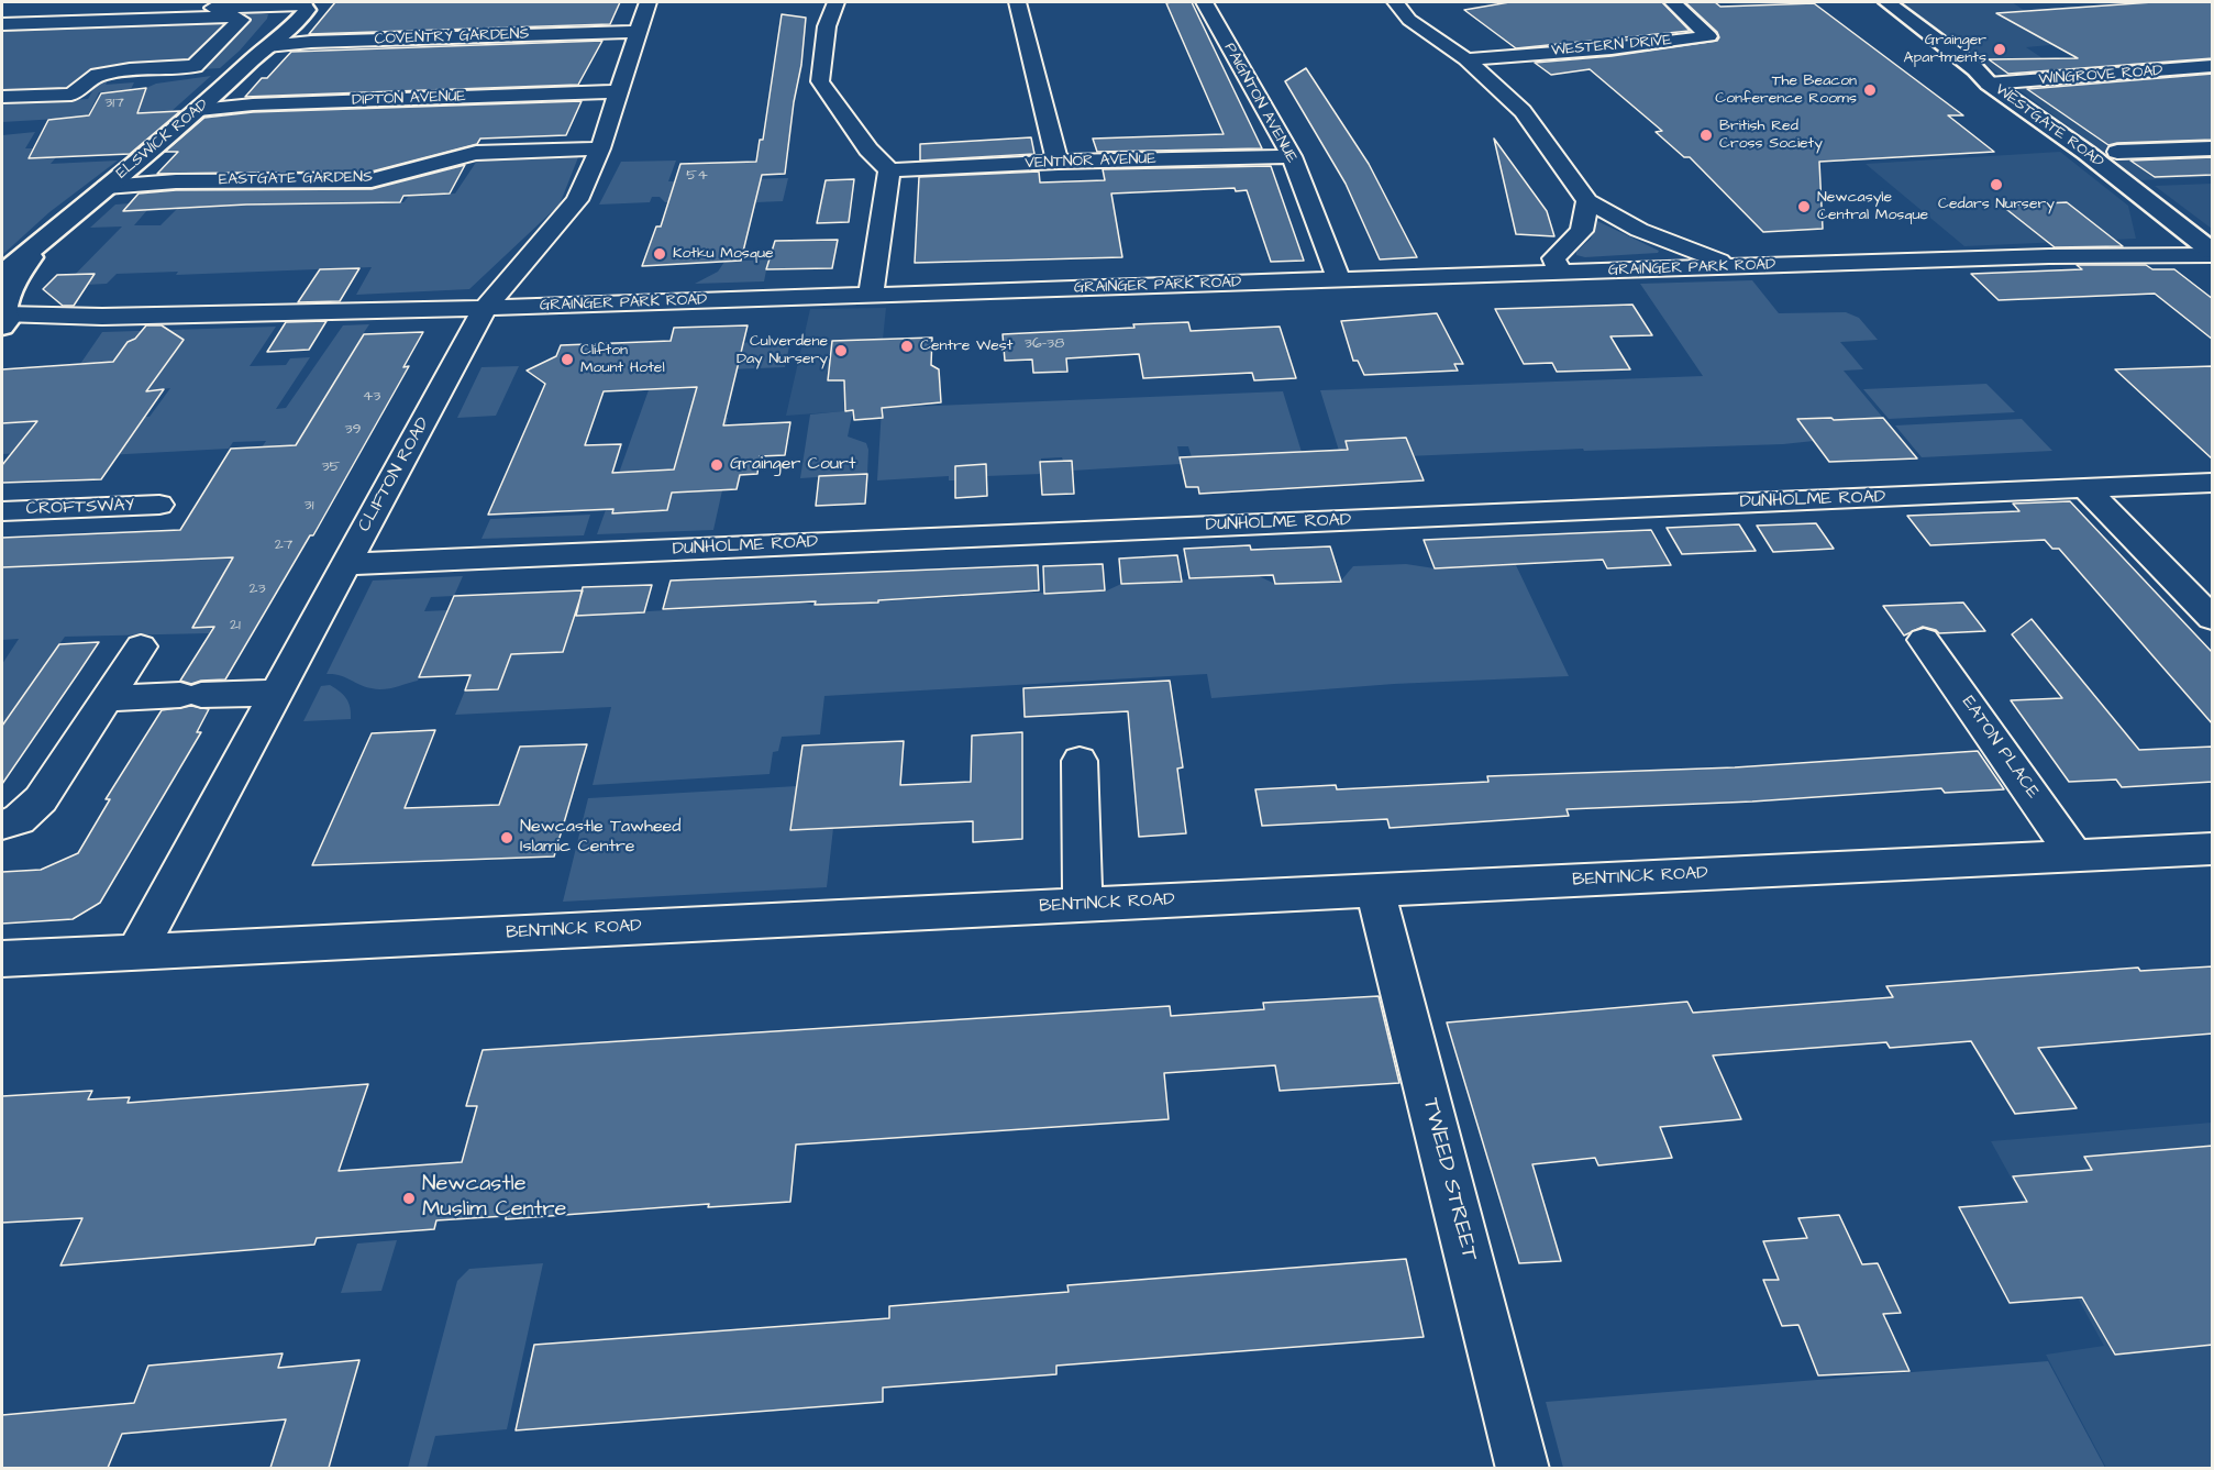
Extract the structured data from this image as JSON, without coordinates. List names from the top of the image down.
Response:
{
  "streets": {
    "main road": ["WESTGATE ROAD", "ELSWICK ROAD"],
    "street": [
      "COVENTRY GARDENS",
      "WESTERN DRIVE",
      "WINGROVE ROAD",
      "DIPTON AVENUE",
      "PAIGNTON AVENUE",
      "VENTNOR AVENUE",
      "EASTGATE GARDENS",
      "GRAINGER PARK ROAD",
      "CLIFTON ROAD",
      "DUNHOLME ROAD",
      "CROFTSWAY",
      "EATON PLACE",
      "BENTINCK ROAD",
      "TWEED STREET"
    ]
  },
  "crossings": [
    ["COVENTRY GARDENS", "ELSWICK ROAD"],
    ["COVENTRY GARDENS", "CLIFTON ROAD"],
    ["WINGROVE ROAD", "WESTGATE ROAD"],
    ["DIPTON AVENUE", "ELSWICK ROAD"],
    ["DIPTON AVENUE", "CLIFTON ROAD"],
    ["PAIGNTON AVENUE", "VENTNOR AVENUE"],
    ["PAIGNTON AVENUE", "GRAINGER PARK ROAD"],
    ["WESTGATE ROAD", "GRAINGER PARK ROAD"],
    ["ELSWICK ROAD", "EASTGATE GARDENS"],
    ["ELSWICK ROAD", "GRAINGER PARK ROAD"],
    ["EASTGATE GARDENS", "CLIFTON ROAD"],
    ["GRAINGER PARK ROAD", "CLIFTON ROAD"],
    ["CLIFTON ROAD", "DUNHOLME ROAD"],
    ["CLIFTON ROAD", "BENTINCK ROAD"],
    ["EATON PLACE", "BENTINCK ROAD"],
    ["BENTINCK ROAD", "TWEED STREET"]
  ],
  "places": [
    "Grainger Apartments",
    "The Beacon Conference Rooms",
    "British Red Cross Society",
    "Cedars Nursery",
    "Newcasyle Central Mosque",
    "Kotku Mosque",
    "Centre West",
    "Culverdene Day Nursery",
    "Clifton Mount Hotel",
    "Grainger Court",
    "Newcastle Tawheed Islamic Centre",
    "Newcastle Muslim Centre"
  ],
  "house_numbers": [
    "317",
    "54",
    "36-38",
    "43",
    "39",
    "35",
    "31",
    "27",
    "23",
    "21"
  ]
}
